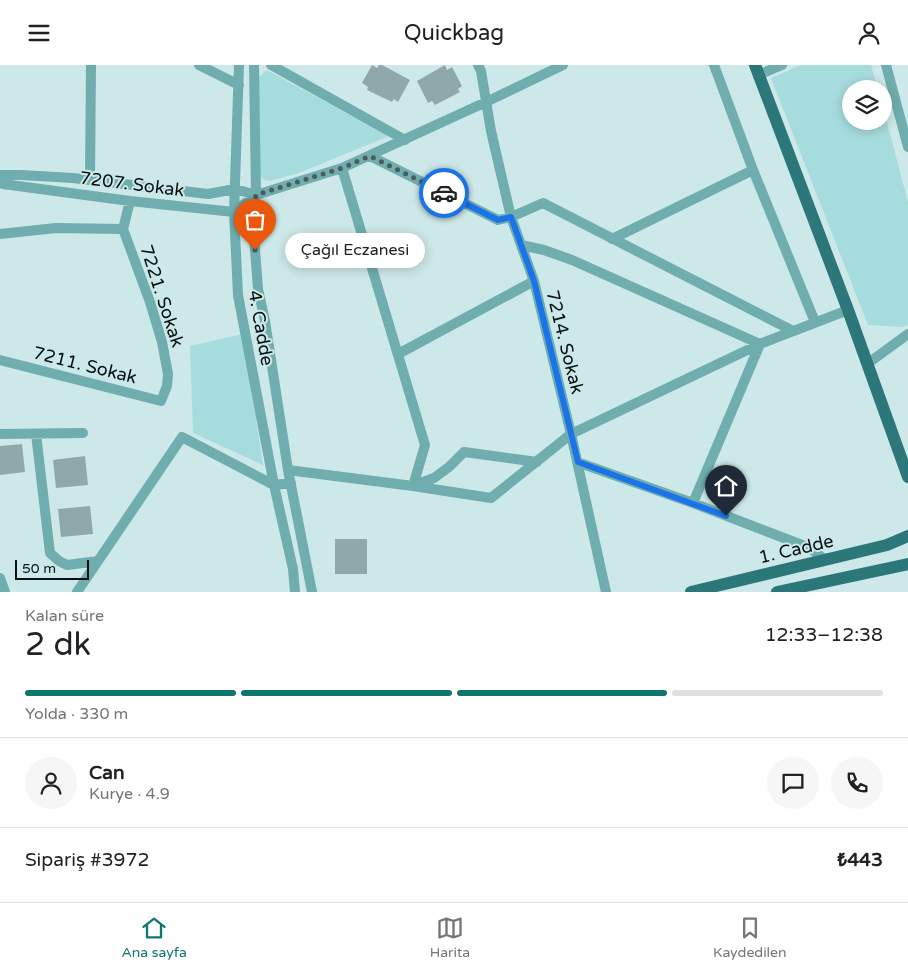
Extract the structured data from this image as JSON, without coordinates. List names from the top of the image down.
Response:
{
  "streets": {
    "main road": ["1. Cadde"],
    "street": [
      "7207. Sokak",
      "7221. Sokak",
      "4. Cadde",
      "7214. Sokak",
      "7211. Sokak"
    ]
  },
  "crossings": [
    ["7207. Sokak", "7221. Sokak"],
    ["7207. Sokak", "4. Cadde"],
    ["7221. Sokak", "7211. Sokak"]
  ],
  "places": ["Çağıl Eczanesi"],
  "scale_bar": "50 m",
  "page": {
    "header": "Quickbag",
    "bubble": "Çağıl Eczanesi",
    "scale": "50 m",
    "heading": ["2 dk", "Kalan süre", "12:33–12:38"],
    "panel": [
      "Can",
      "Kurye · 4.9",
      "Sipariş #3972",
      "₺443"
    ],
    "bar": "Yolda · 330 m",
    "tabs": ["Ana sayfa", "Harita", "Kaydedilen"]
  }
}
